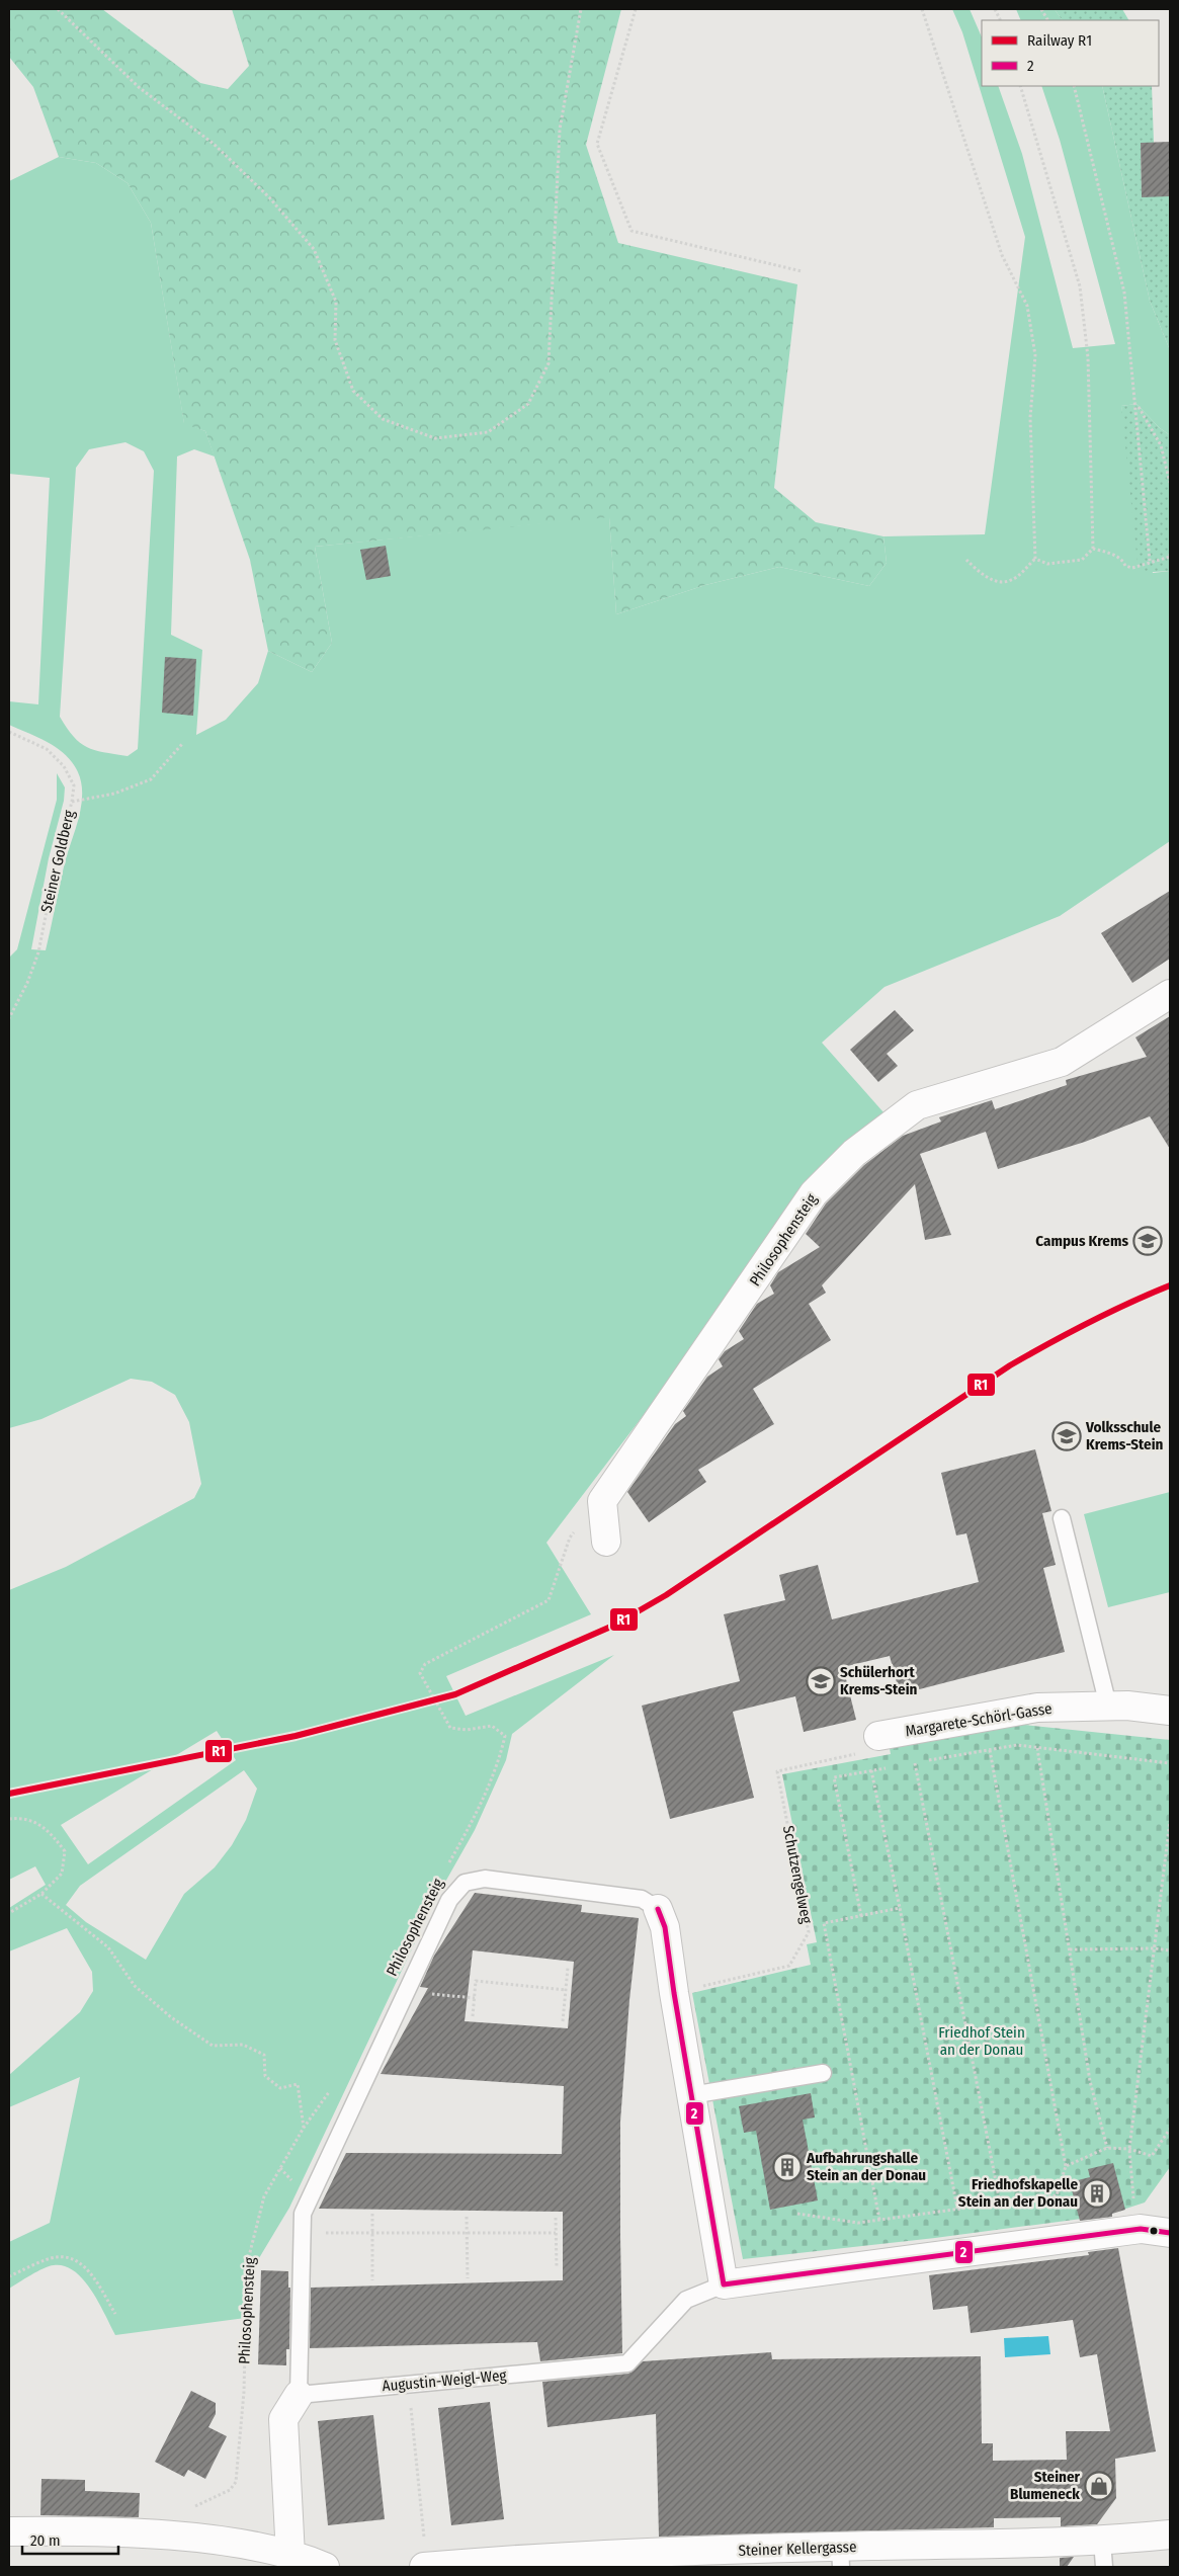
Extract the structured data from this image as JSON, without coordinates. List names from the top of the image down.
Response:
{
  "streets": {
    "street": ["Philosophensteig", "Margarete-Schörl-Gasse", "Steiner Kellergasse"],
    "lane": ["Augustin-Weigl-Weg"],
    "path": ["Steiner Goldberg", "Schutzengelweg"]
  },
  "crossings": [
    ["Margarete-Schörl-Gasse", "Schutzengelweg"]
  ],
  "parks": ["Friedhof Stein an der Donau"],
  "places": {
    "school or university": ["Campus Krems", "Volksschule Krems-Stein", "Schülerhort Krems-Stein"],
    "building": ["Aufbahrungshalle Stein an der Donau", "Friedhofskapelle Stein an der Donau"],
    "shop": ["Steiner Blumeneck"]
  },
  "lines": ["rail line R1", "transit line 2"],
  "legend": ["Railway R1", "2"],
  "scale_bar": "20 m"
}
